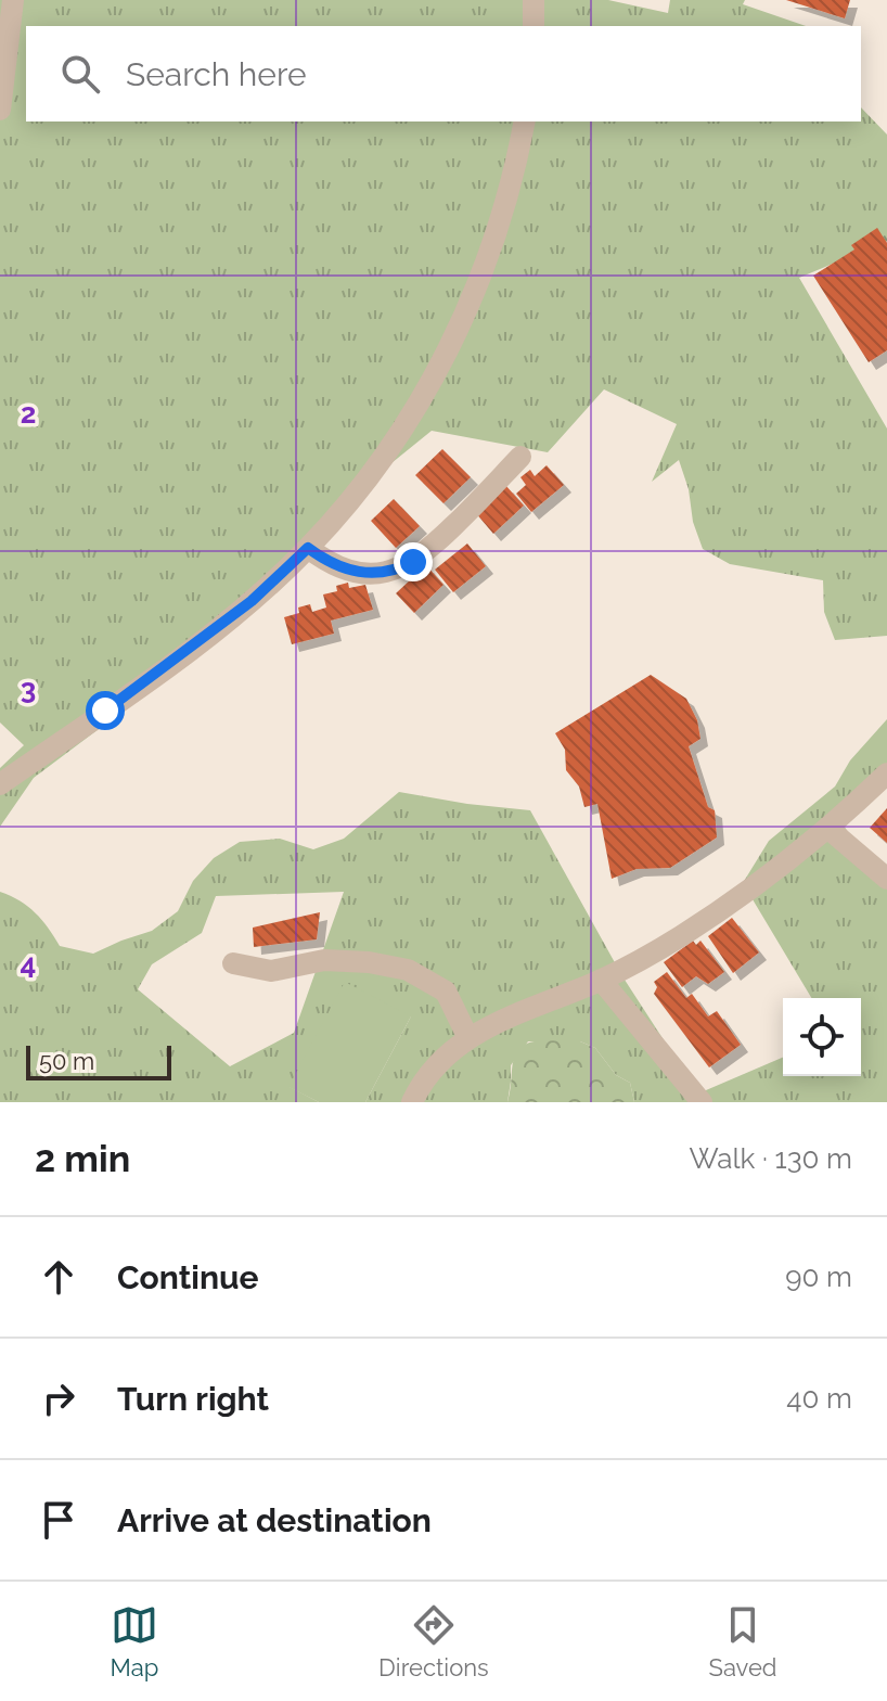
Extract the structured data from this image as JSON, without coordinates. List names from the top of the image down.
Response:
{
  "scale_bar": "50 m",
  "page": {
    "search": "Search here",
    "scale": "50 m",
    "heading": ["2 min", "Walk · 130 m"],
    "list": [
      ["Continue", "90 m"],
      ["Turn right", "40 m"],
      "Arrive at destination"
    ],
    "nav": ["Map", "Directions", "Saved"]
  },
  "grid": {
    "rows": ["2", "3", "4"]
  }
}
